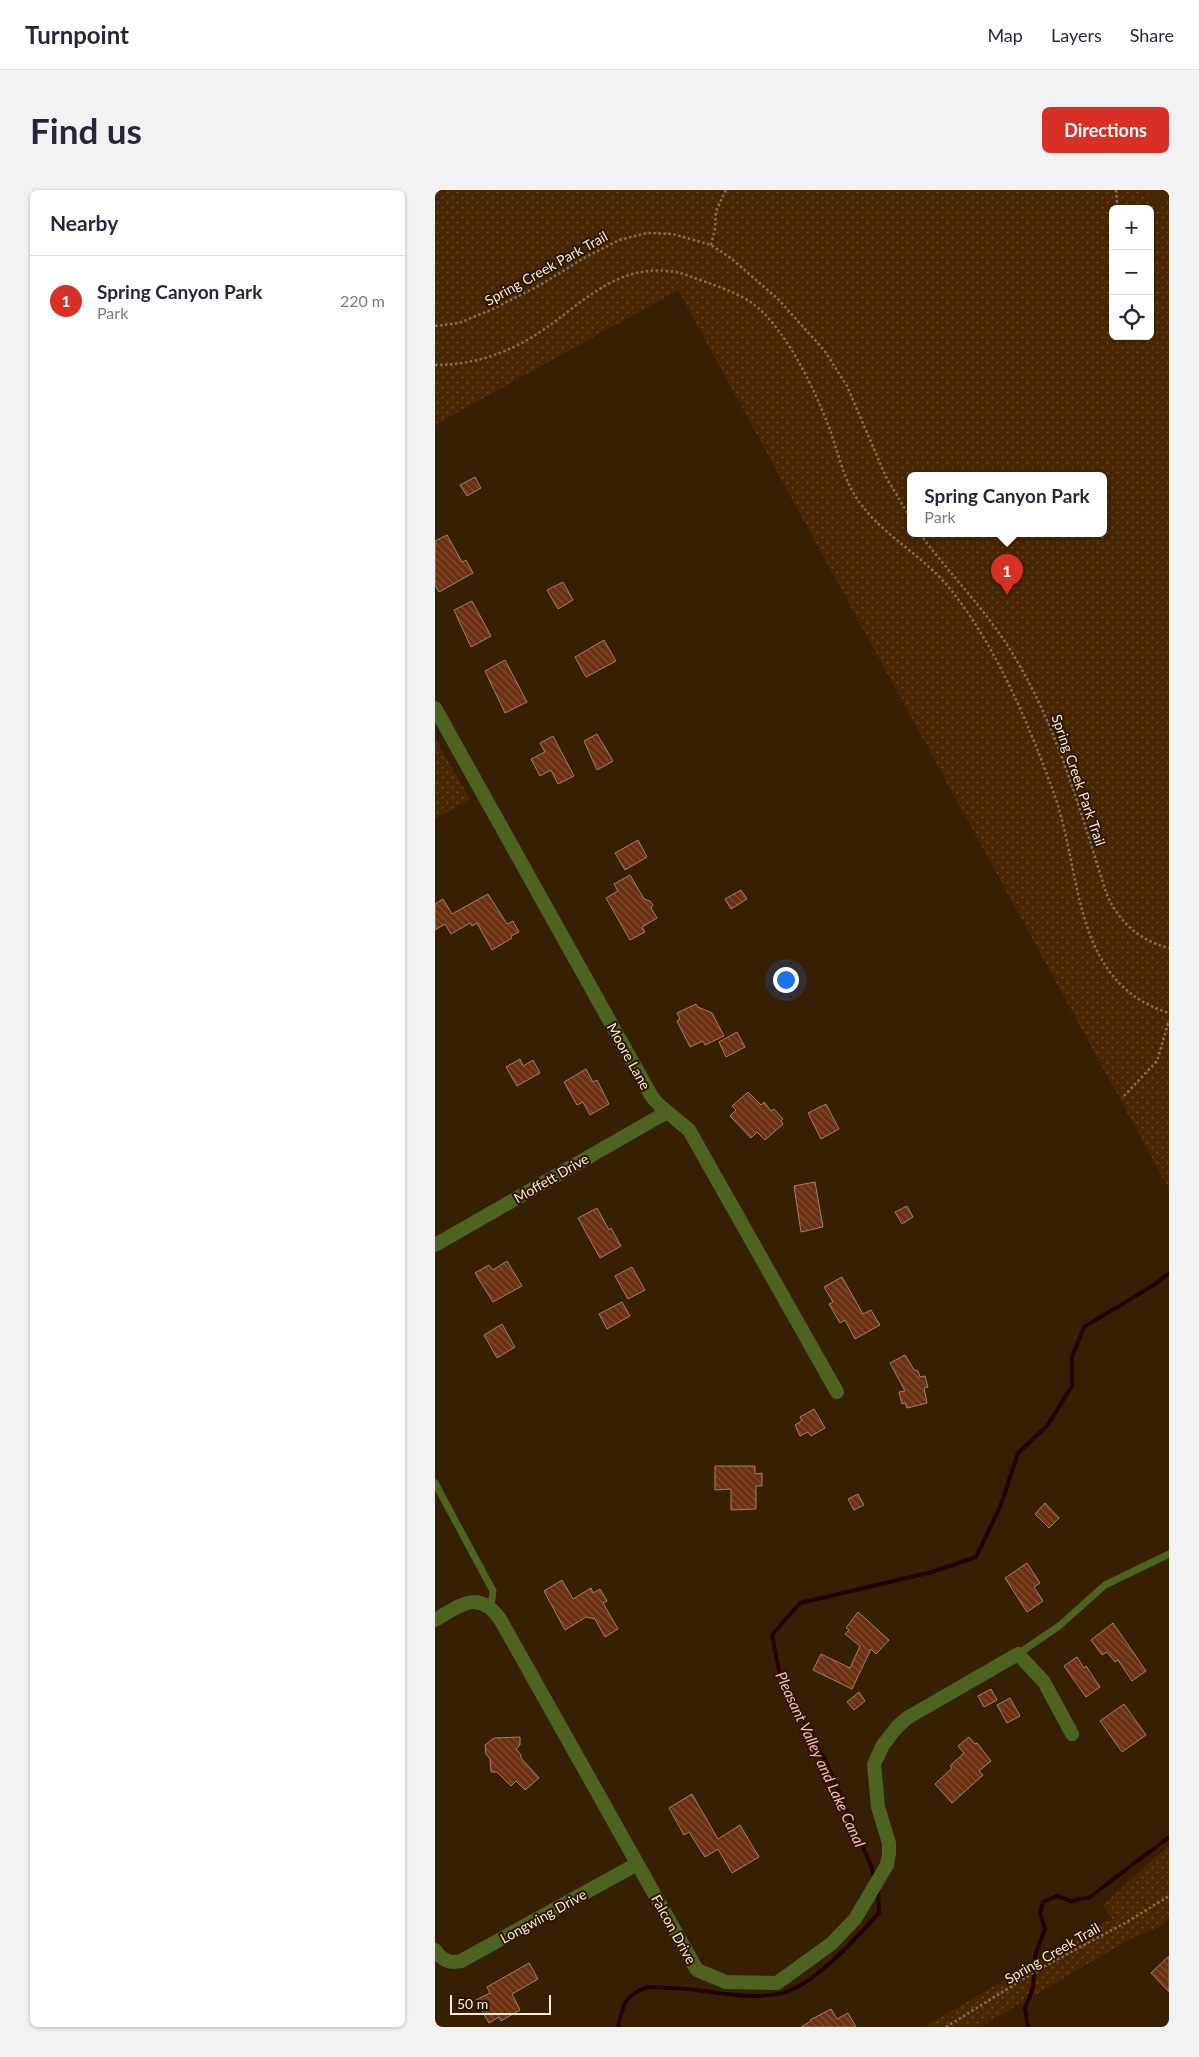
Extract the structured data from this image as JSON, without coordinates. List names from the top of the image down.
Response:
{
  "streets": {
    "street": [
      "Moore Lane",
      "Moffett Drive",
      "Longwing Drive",
      "Falcon Drive"
    ],
    "path": ["Spring Creek Park Trail", "Spring Creek Trail"]
  },
  "crossings": [
    ["Moore Lane", "Moffett Drive"],
    ["Longwing Drive", "Falcon Drive"]
  ],
  "water": ["Pleasant Valley and Lake Canal"],
  "scale_bar": "50 m",
  "page": {
    "header": "Turnpoint",
    "nav": ["Map", "Layers", "Share"],
    "buttons": "Directions",
    "title": "Find us",
    "heading": "Nearby",
    "map_buttons": ["+", "−"],
    "list": [
      {
        "mark": "1",
        "name": "Spring Canyon Park",
        "note": "Park",
        "value": "220 m"
      }
    ],
    "popup": ["Spring Canyon Park", "Park"],
    "pins": "1",
    "scale": "50 m"
  }
}
